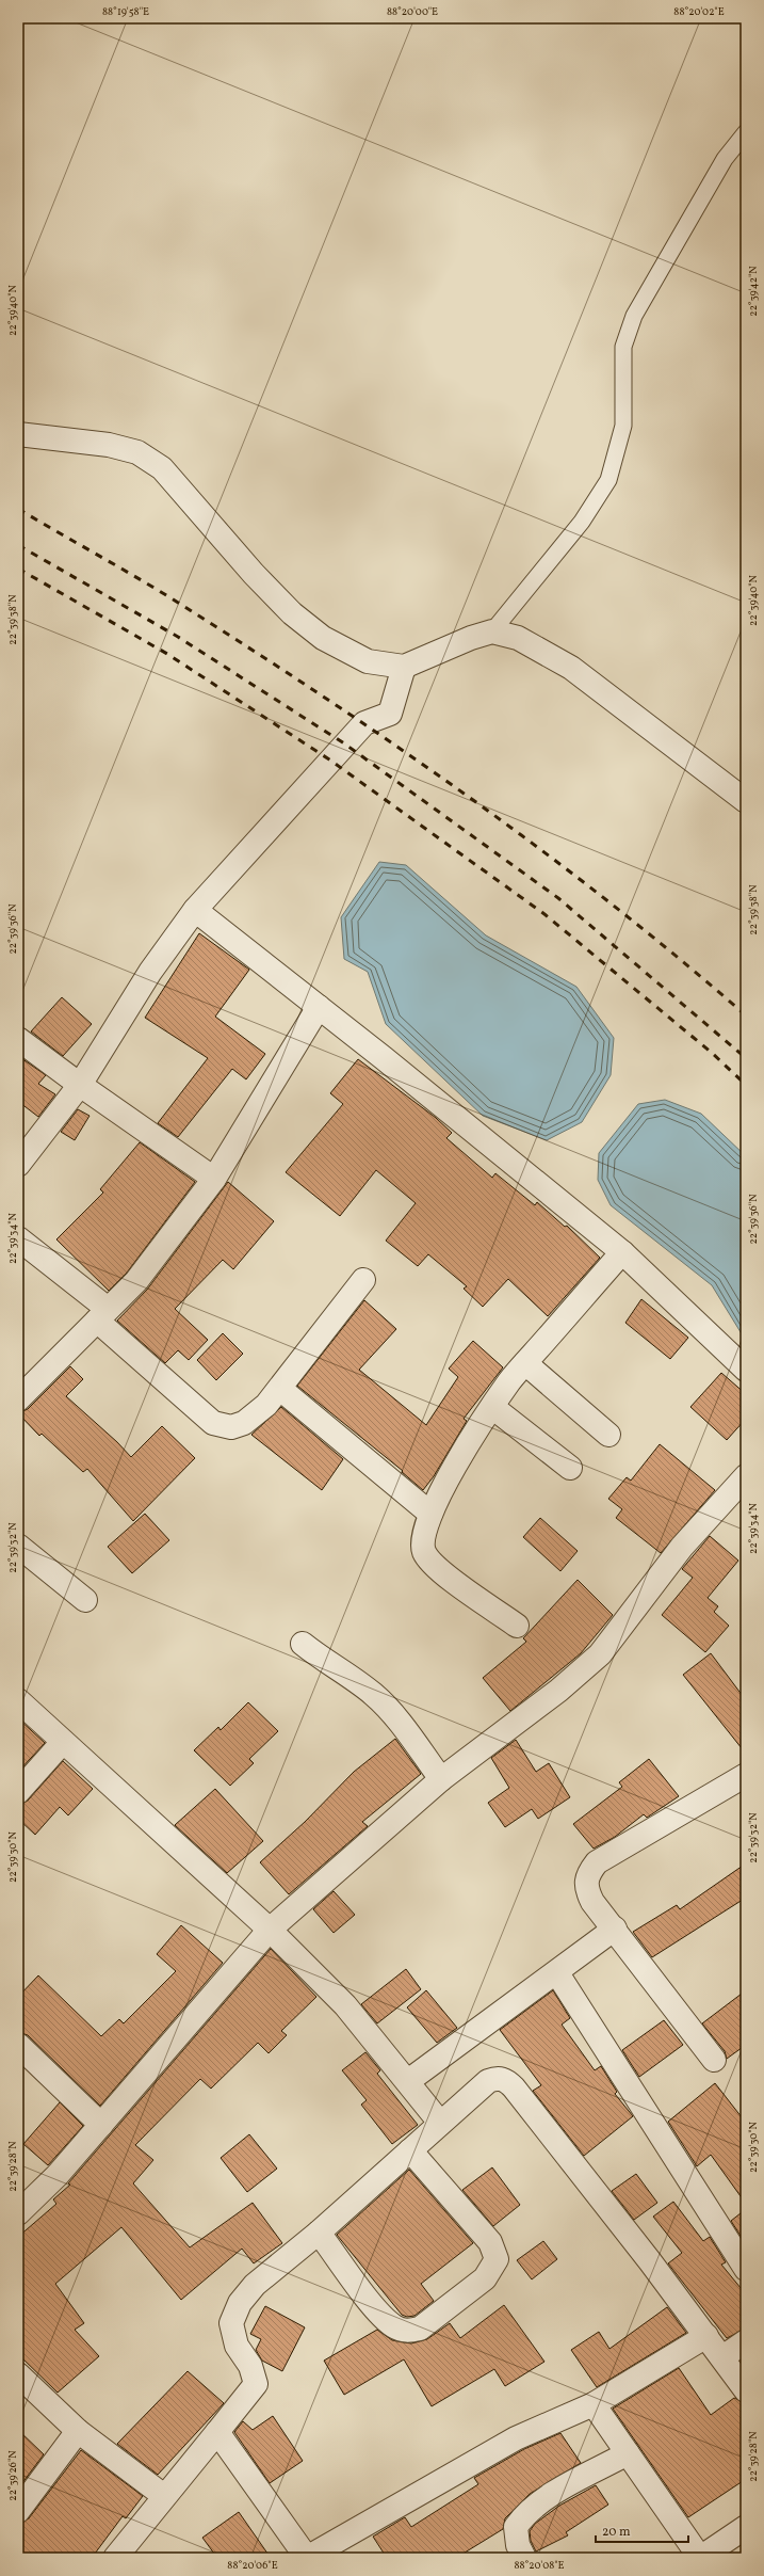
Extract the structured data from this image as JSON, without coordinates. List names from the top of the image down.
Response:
{
  "scale_bar": "20 m",
  "coordinates": [
    "88°19'58\"E",
    "88°20'00\"E",
    "88°20'02\"E",
    "22°39'42\"N",
    "22°39'40\"N",
    "22°39'38\"N",
    "22°39'36\"N",
    "22°39'34\"N",
    "22°39'32\"N",
    "22°39'30\"N",
    "22°39'28\"N",
    "22°39'26\"N",
    "88°20'06\"E",
    "88°20'08\"E"
  ]
}
